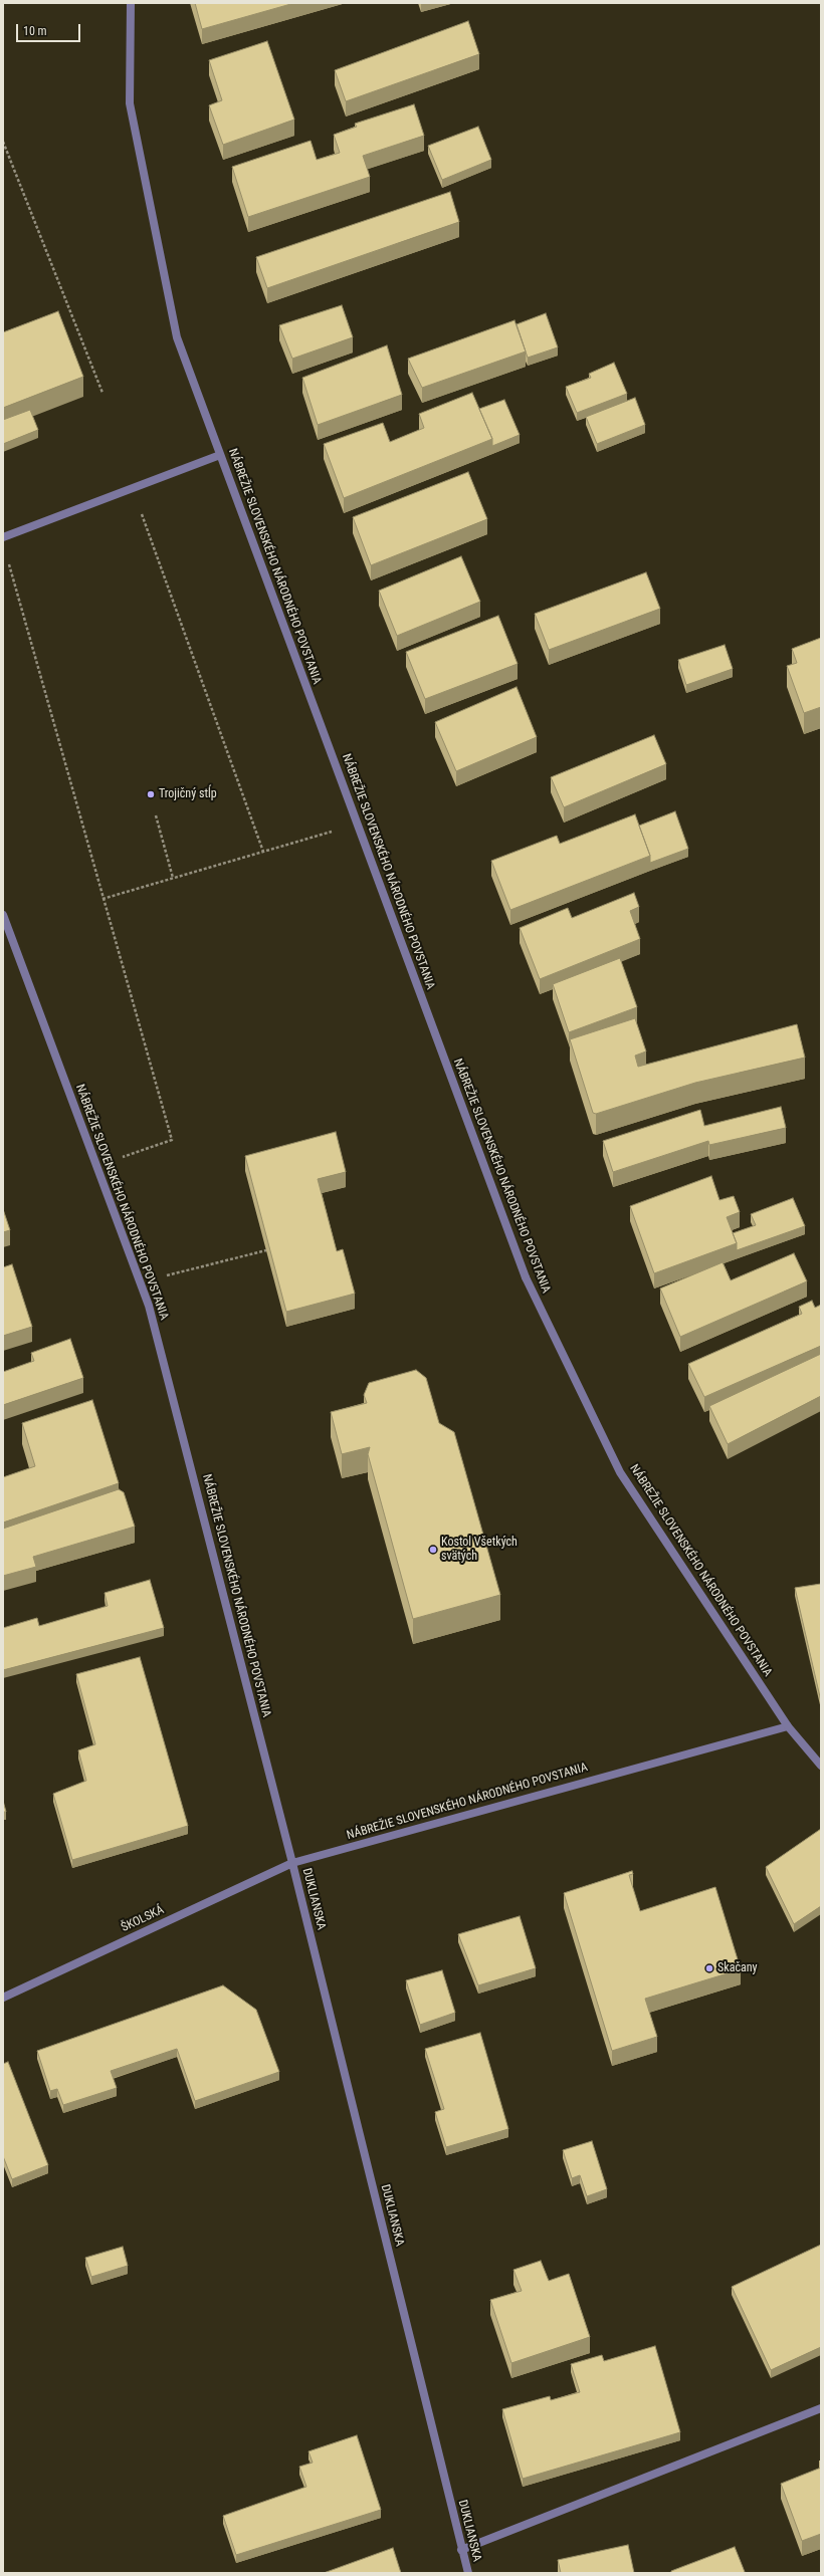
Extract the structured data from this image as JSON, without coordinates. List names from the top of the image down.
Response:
{
  "streets": {
    "street": ["NÁBREŽIE SLOVENSKÉHO NÁRODNÉHO POVSTANIA", "DUKLIANSKA", "ŠKOLSKÁ"]
  },
  "crossings": [
    ["NÁBREŽIE SLOVENSKÉHO NÁRODNÉHO POVSTANIA", "DUKLIANSKA"],
    ["NÁBREŽIE SLOVENSKÉHO NÁRODNÉHO POVSTANIA", "ŠKOLSKÁ"],
    ["DUKLIANSKA", "ŠKOLSKÁ"]
  ],
  "places": ["Trojičný stĺp", "Kostol Všetkých svätých", "Skačany"],
  "scale_bar": "10 m"
}
